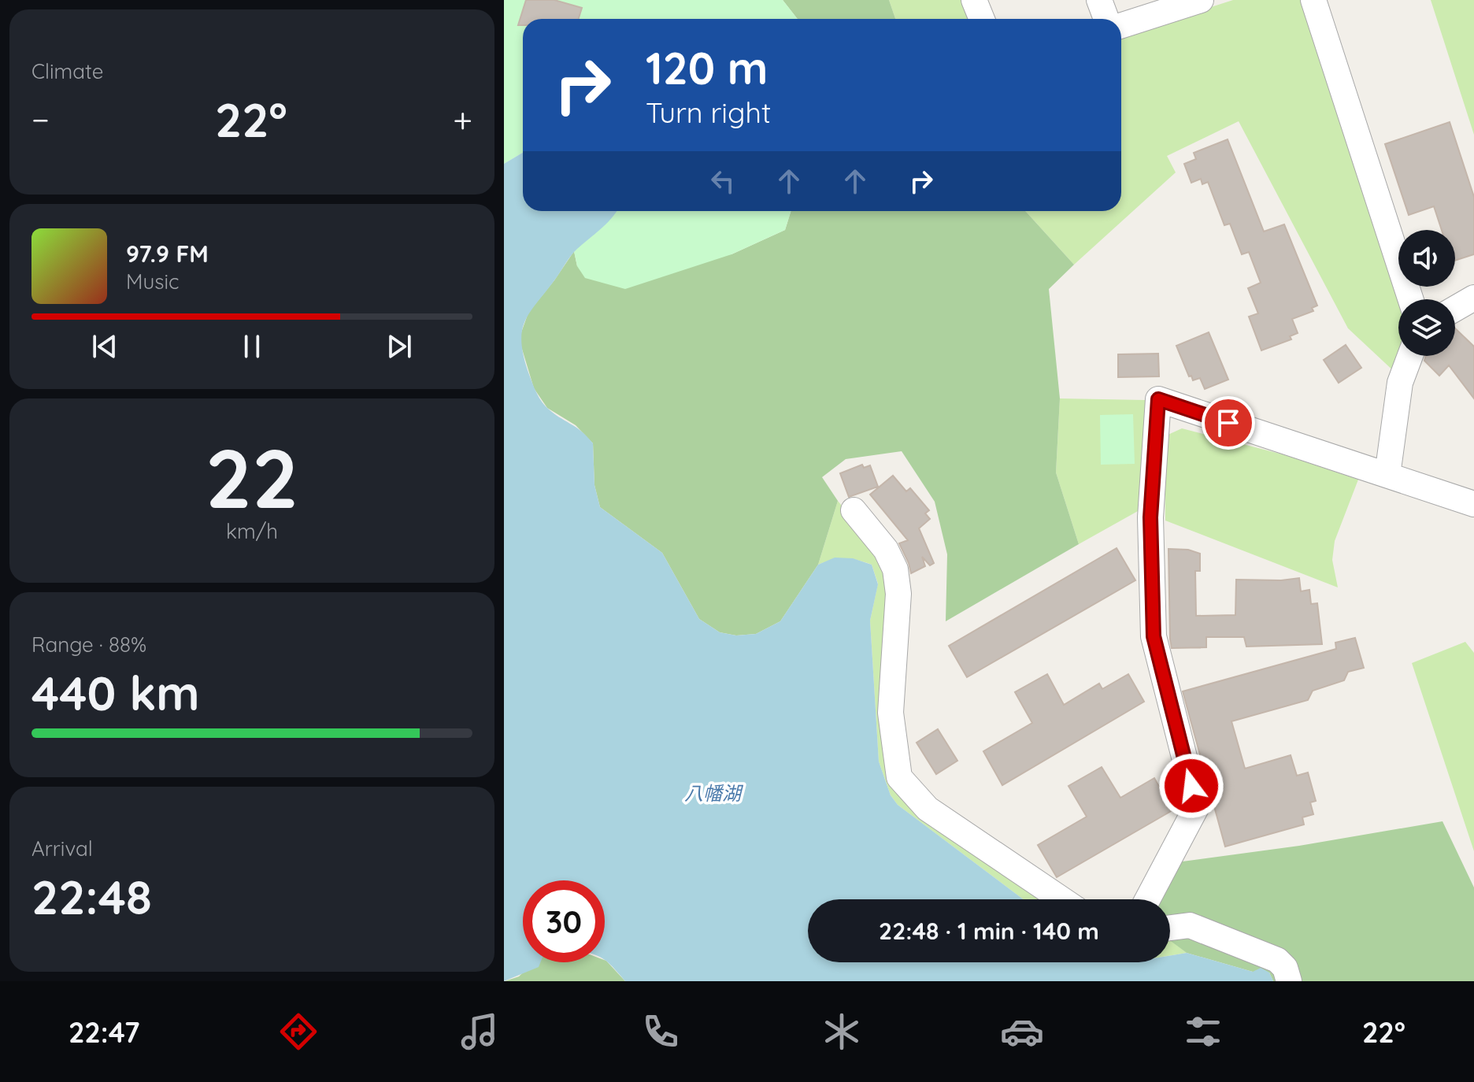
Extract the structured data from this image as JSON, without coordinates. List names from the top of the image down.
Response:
{
  "water": ["八幡湖"],
  "page": {
    "tile": [
      "Climate",
      ["22", "km/h"],
      ["Range · 88%", "440 km"],
      ["Arrival", "22:48"]
    ],
    "turn": ["120 m", "Turn right"],
    "heat": ["−", "22°", "+"],
    "song": ["97.9 FM", "Music"],
    "limit": "30",
    "trip": "22:48 · 1 min · 140 m",
    "tabs": ["22:47", "22°"]
  }
}
